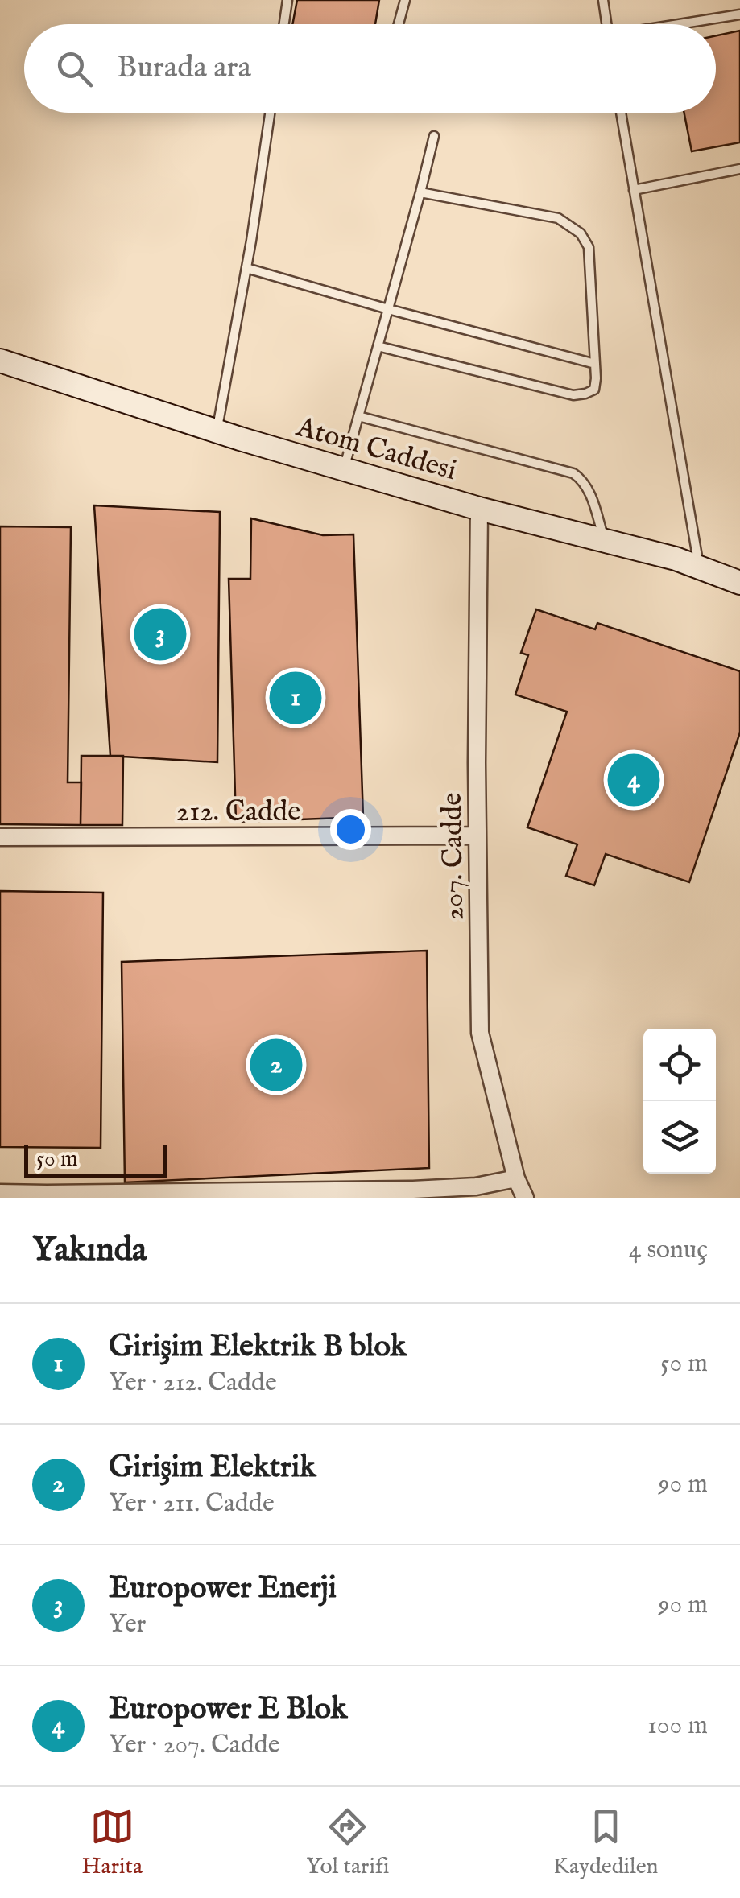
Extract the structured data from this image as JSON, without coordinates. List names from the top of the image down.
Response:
{
  "streets": {
    "street": ["Atom Caddesi", "212. Cadde", "207. Cadde"]
  },
  "crossings": [
    ["Atom Caddesi", "207. Cadde"],
    ["212. Cadde", "207. Cadde"]
  ],
  "scale_bar": "50 m",
  "page": {
    "search": "Burada ara",
    "pins": [
      "3",
      "1",
      "4",
      "2"
    ],
    "scale": "50 m",
    "heading": ["Yakında", "4 sonuç"],
    "list": [
      {
        "mark": "1",
        "name": "Girişim Elektrik B blok",
        "note": "Yer · 212. Cadde",
        "value": "50 m"
      },
      {
        "mark": "2",
        "name": "Girişim Elektrik",
        "note": "Yer · 211. Cadde",
        "value": "90 m"
      },
      {
        "mark": "3",
        "name": "Europower Enerji",
        "note": "Yer",
        "value": "90 m"
      },
      {
        "mark": "4",
        "name": "Europower E Blok",
        "note": "Yer · 207. Cadde",
        "value": "100 m"
      }
    ],
    "nav": ["Harita", "Yol tarifi", "Kaydedilen"]
  }
}
